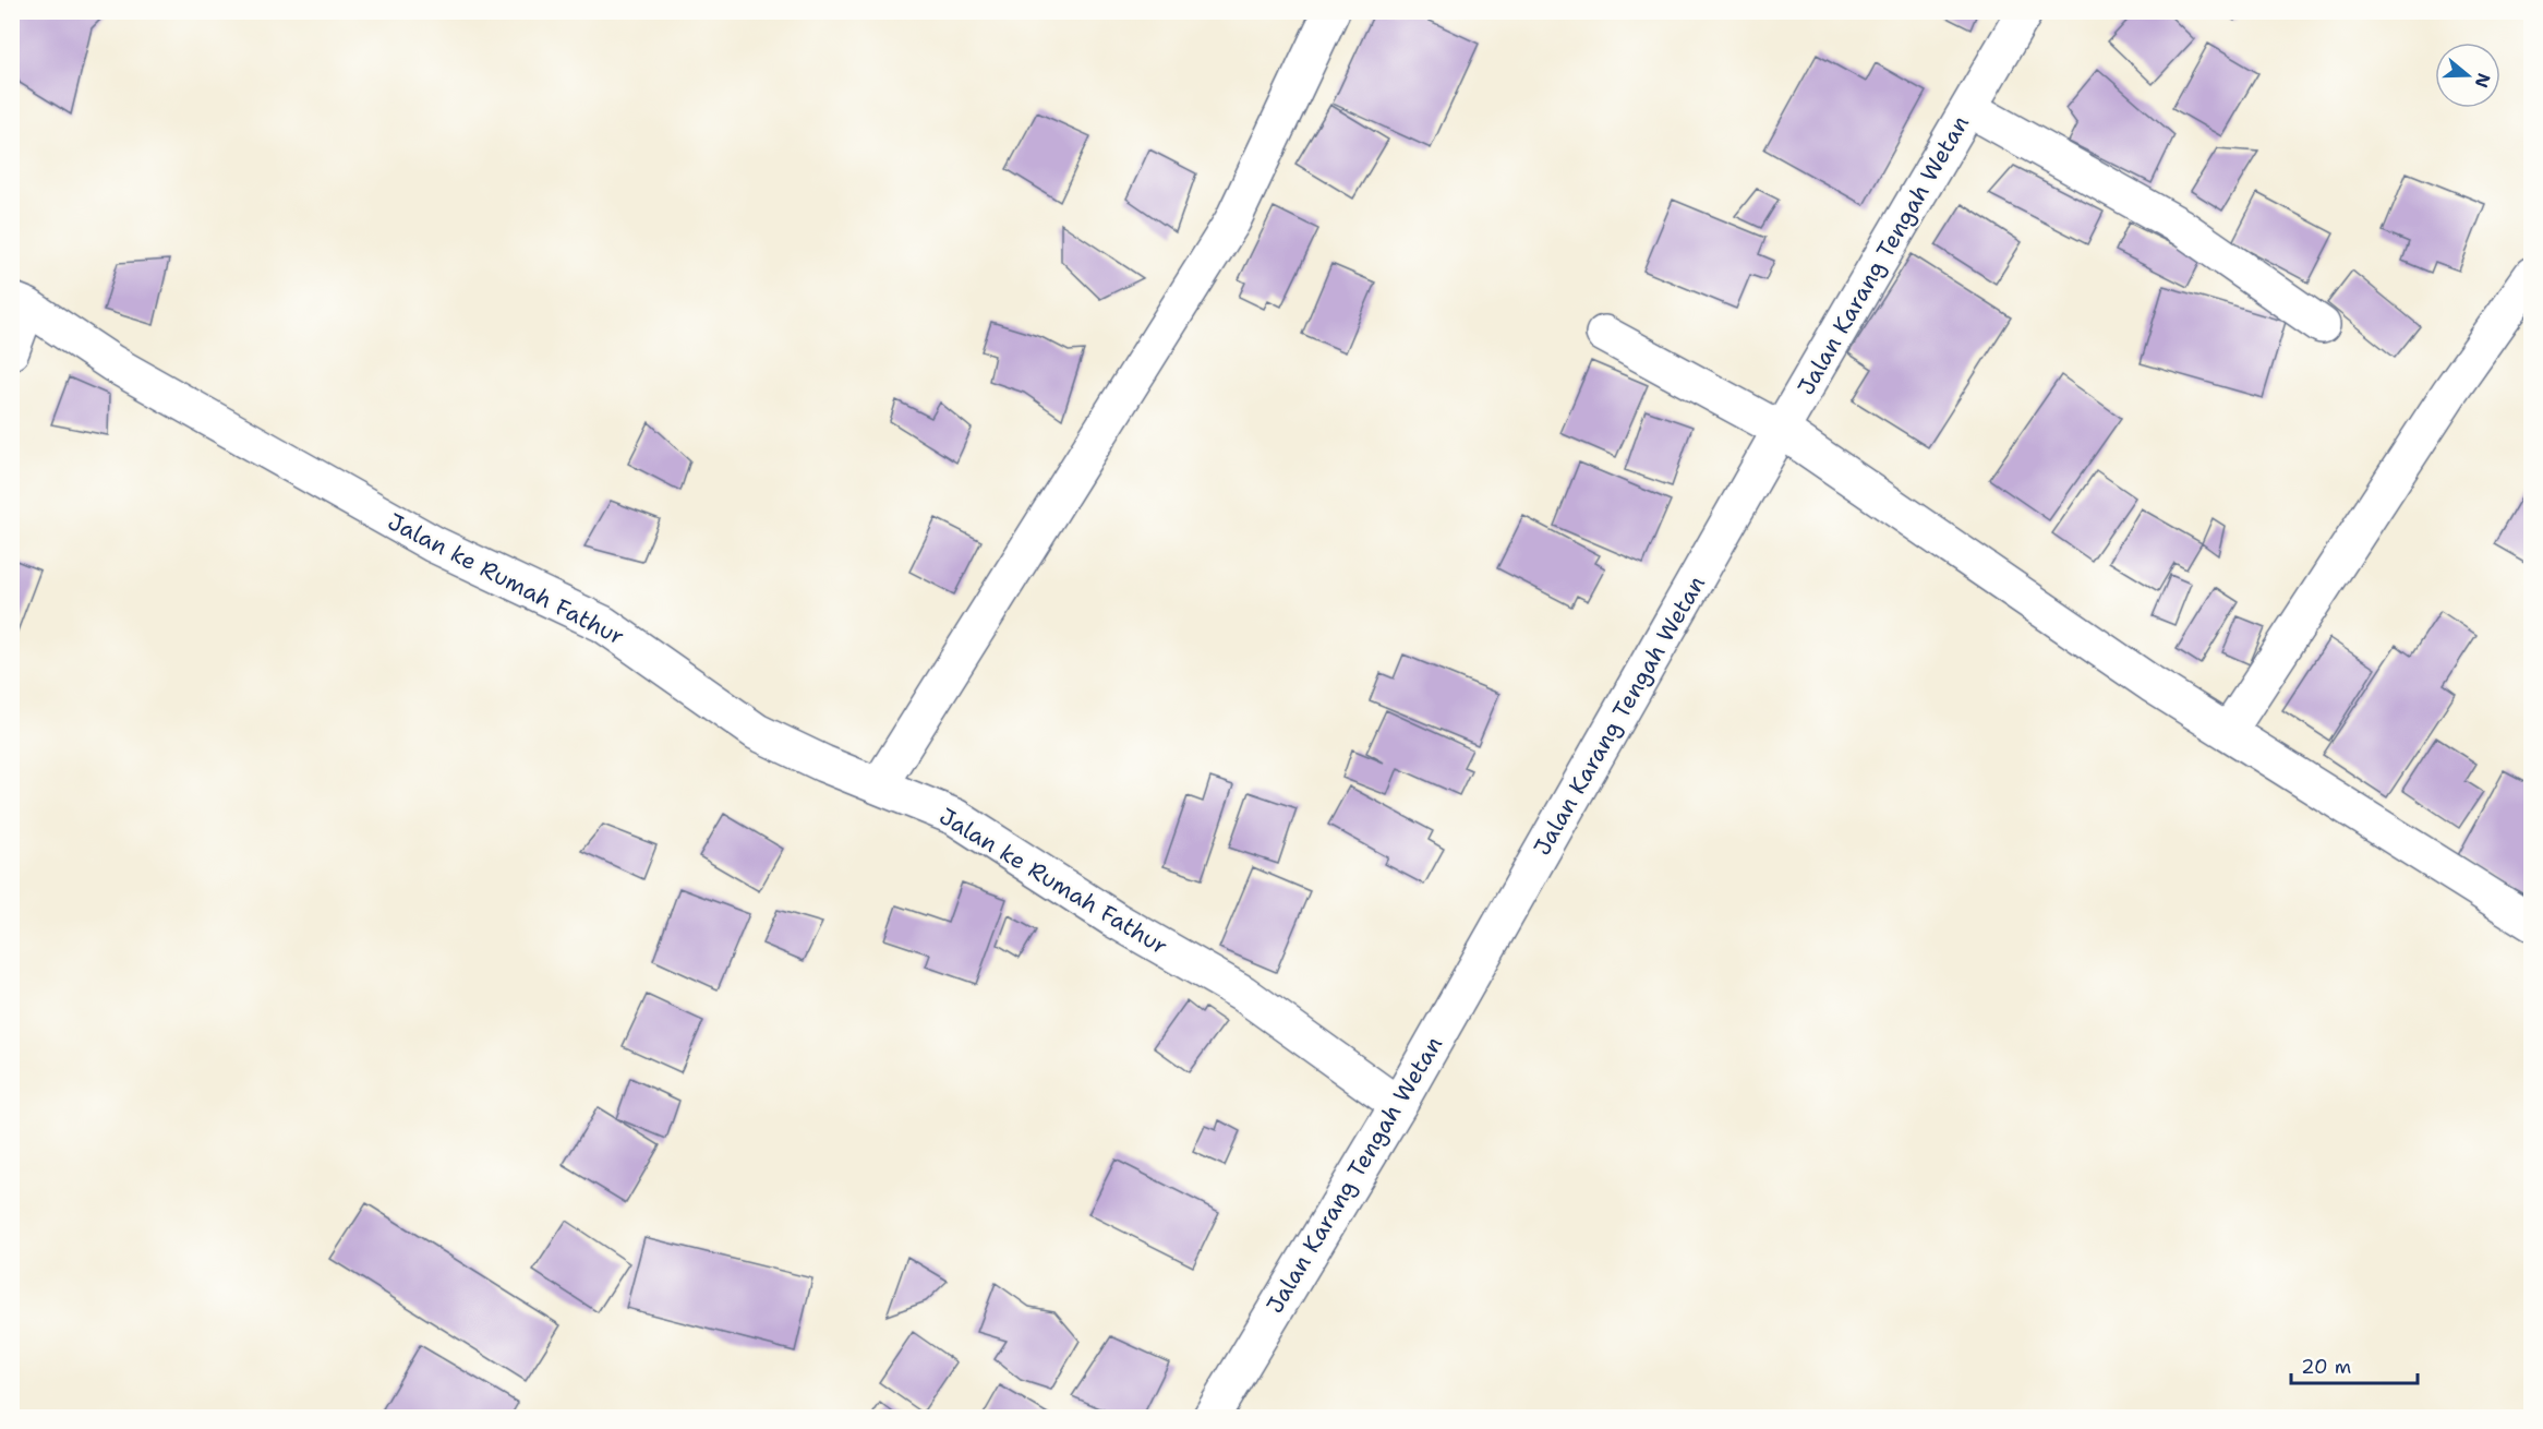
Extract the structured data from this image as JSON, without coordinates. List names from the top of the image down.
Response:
{
  "streets": {
    "street": ["Jalan Karang Tengah Wetan", "Jalan ke Rumah Fathur"]
  },
  "crossings": [
    ["Jalan Karang Tengah Wetan", "Jalan ke Rumah Fathur"]
  ],
  "scale_bar": "20 m",
  "north": "right"
}
